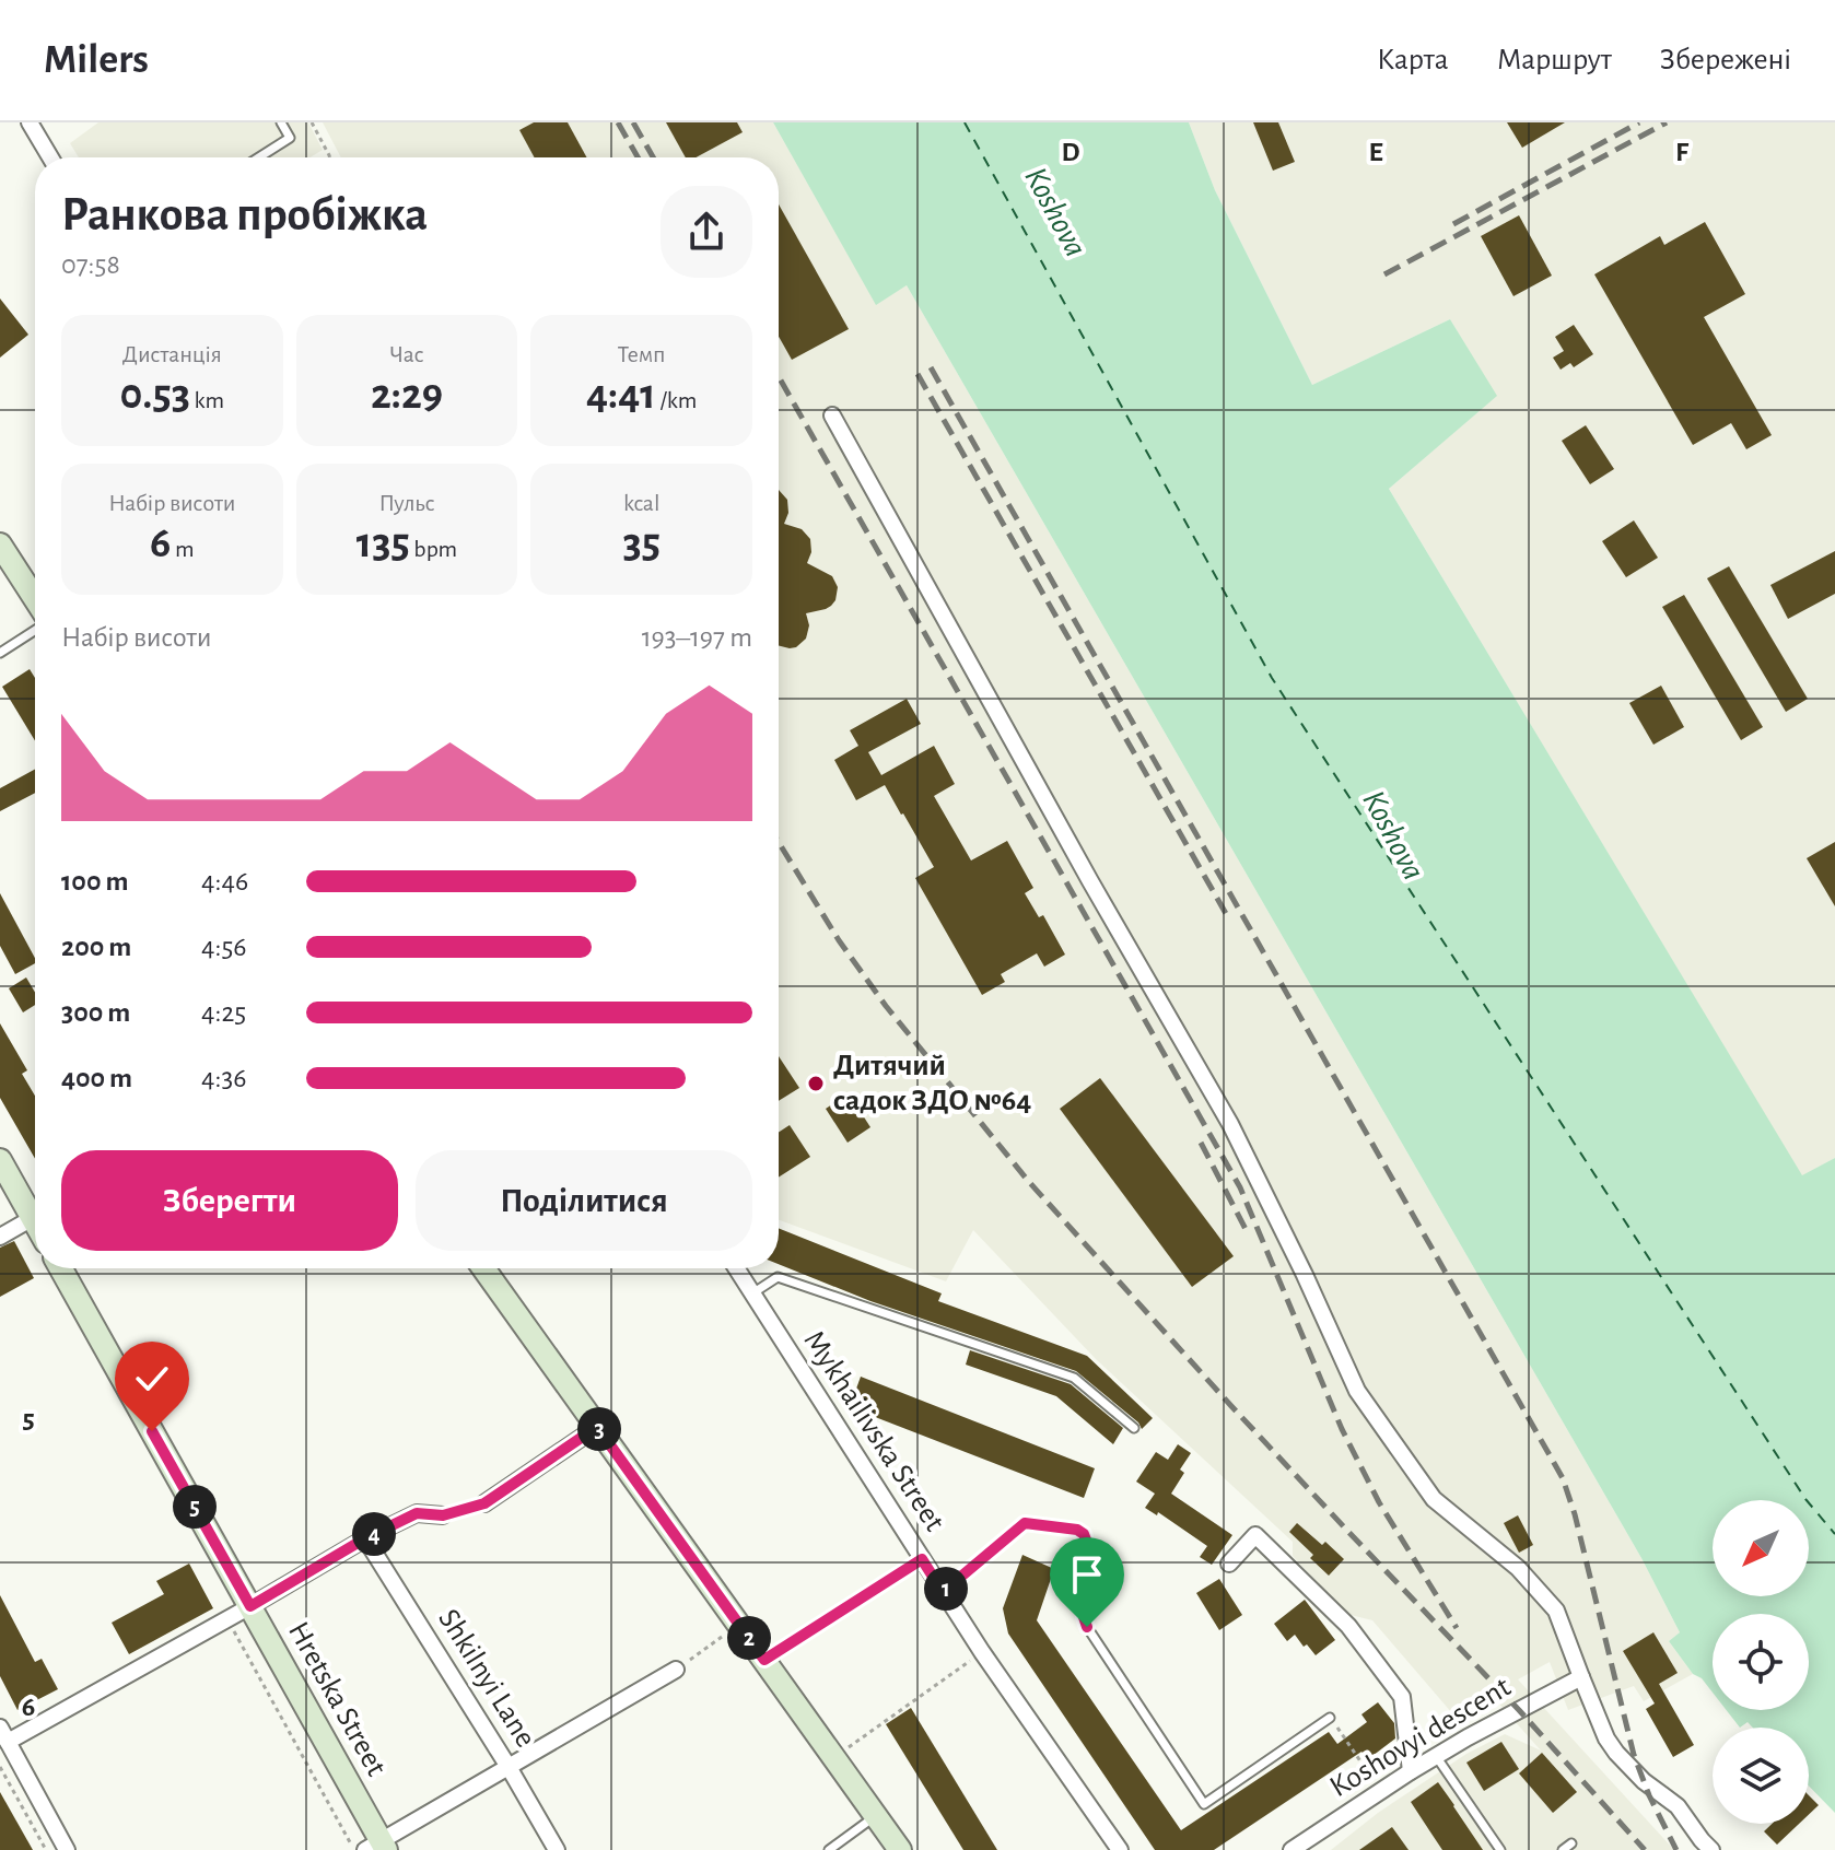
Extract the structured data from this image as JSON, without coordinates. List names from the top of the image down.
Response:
{
  "streets": {
    "street": [
      "Mykhailivska Street",
      "Shkilnyi Lane",
      "Hretska Street",
      "Koshovyi descent"
    ]
  },
  "water": ["Koshova"],
  "places": ["Дитячий садок ЗДО №64"],
  "north": "bottom left",
  "page": {
    "header": "Milers",
    "nav": ["Карта", "Маршрут", "Збережені"],
    "heading": ["Ранкова пробіжка", "07:58"],
    "stats": [
      ["Дистанція", "0.53 km"],
      ["Час", "2:29"],
      ["Темп", "4:41 /km"],
      ["Набір висоти", "6 m"],
      ["Пульс", "135 bpm"],
      ["kcal", "35"]
    ],
    "chart": ["Набір висоти", "193–197 m"],
    "list": [
      {
        "name": "100 m",
        "note": "4:46"
      },
      {
        "name": "200 m",
        "note": "4:56"
      },
      {
        "name": "300 m",
        "note": "4:25"
      },
      {
        "name": "400 m",
        "note": "4:36"
      }
    ],
    "buttons": ["Зберегти", "Поділитися"],
    "pins": [
      "3",
      "5",
      "4",
      "1",
      "2"
    ]
  },
  "grid": {
    "columns": ["D", "E", "F"],
    "rows": ["5", "6"]
  }
}
